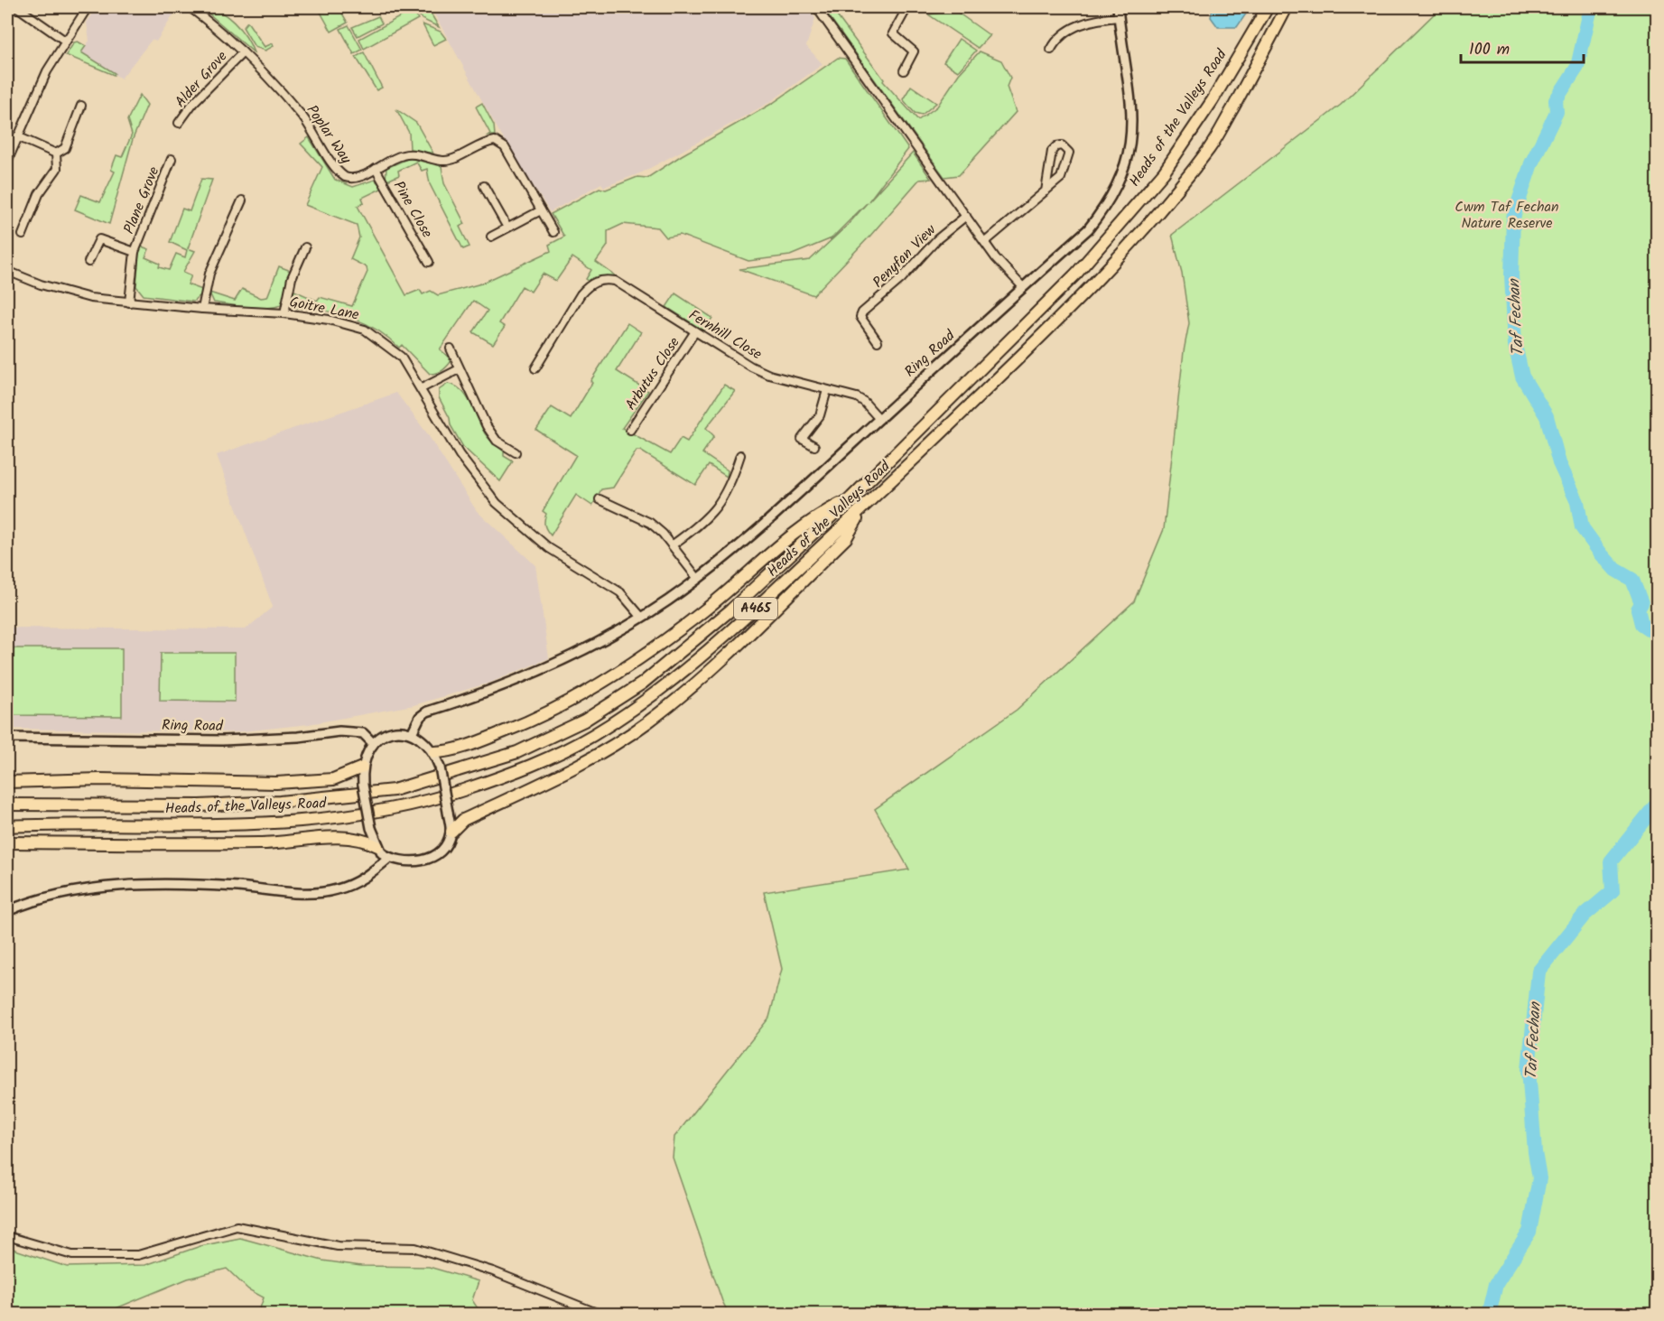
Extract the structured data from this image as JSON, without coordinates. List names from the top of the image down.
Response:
{
  "streets": {
    "highway": ["Heads of the Valleys Road", "A465"],
    "street": [
      "Alder Grove",
      "Poplar Way",
      "Plane Grove",
      "Pine Close",
      "Penyfan View",
      "Goitre Lane",
      "Fernhill Close",
      "Ring Road",
      "Arbutus Close"
    ]
  },
  "crossings": [
    ["Alder Grove", "Poplar Way"],
    ["Poplar Way", "Pine Close"],
    ["Plane Grove", "Goitre Lane"],
    ["Goitre Lane", "Ring Road"],
    ["Fernhill Close", "Ring Road"],
    ["Fernhill Close", "Arbutus Close"]
  ],
  "water": ["Taf Fechan"],
  "parks": ["Cwm Taf Fechan Nature Reserve"],
  "scale_bar": "100 m"
}
